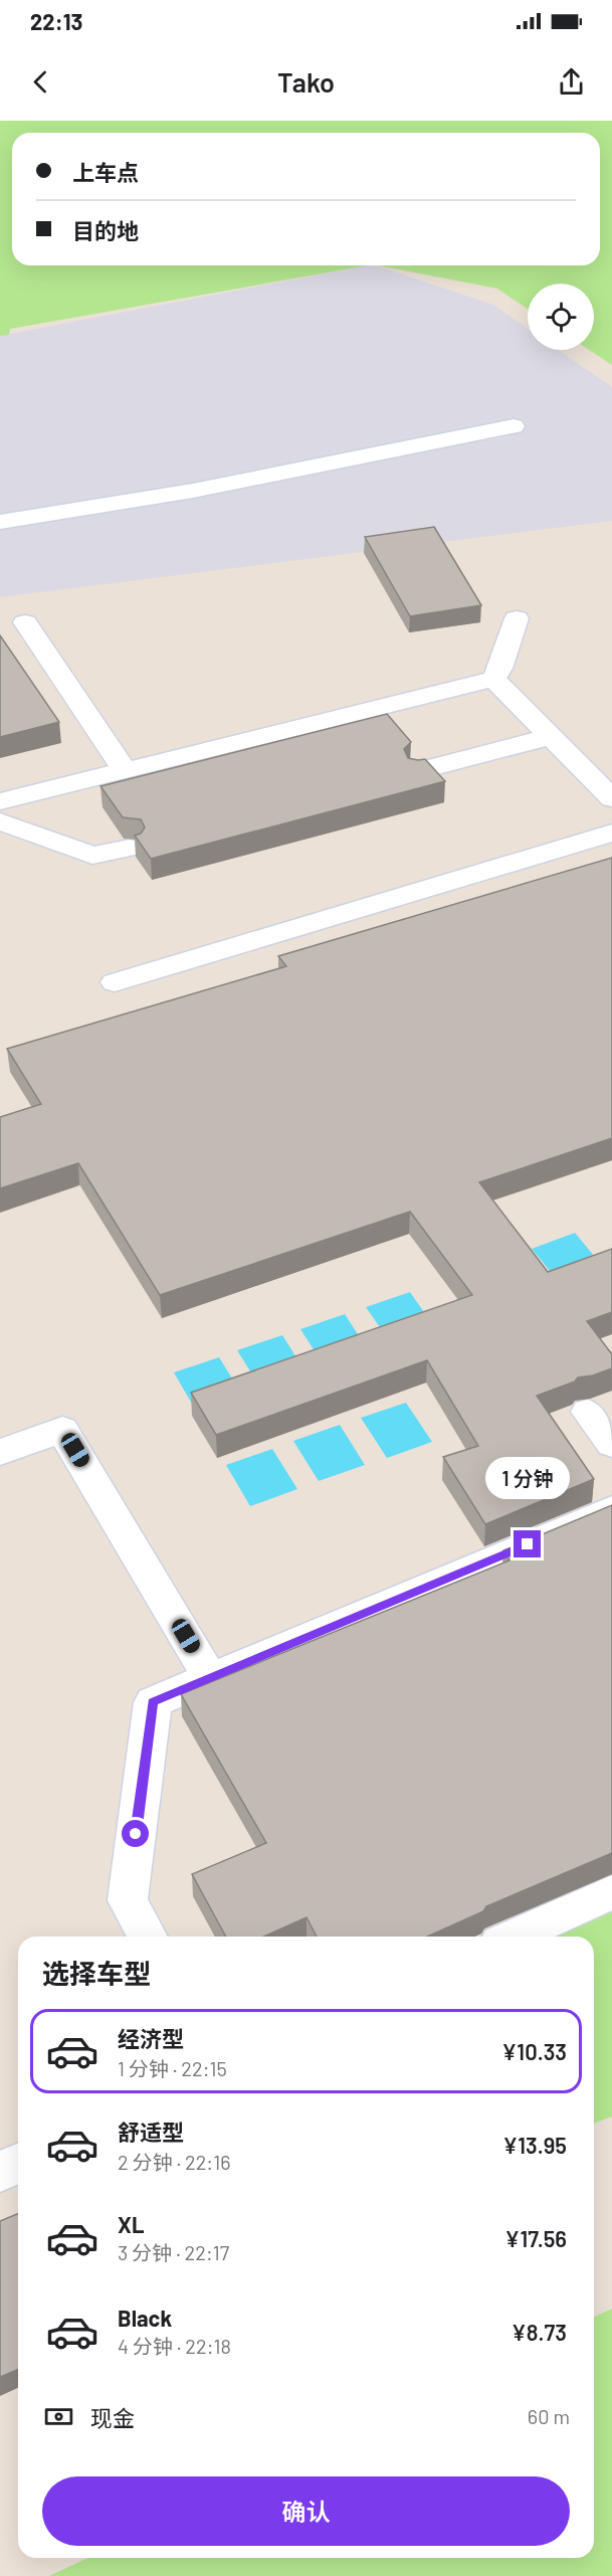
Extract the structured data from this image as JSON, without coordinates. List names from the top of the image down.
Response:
{
  "page": {
    "status": "22:13",
    "header": "Tako",
    "banner": ["上车点", "目的地"],
    "bubble": "1 分钟",
    "heading": "选择车型",
    "list": [
      {
        "name": "经济型",
        "note": "1 分钟 · 22:15",
        "value": "¥10.33"
      },
      {
        "name": "舒适型",
        "note": "2 分钟 · 22:16",
        "value": "¥13.95"
      },
      {
        "name": "XL",
        "note": "3 分钟 · 22:17",
        "value": "¥17.56"
      },
      {
        "name": "Black",
        "note": "4 分钟 · 22:18",
        "value": "¥8.73"
      }
    ],
    "pay": ["现金", "60 m"],
    "buttons": "确认"
  }
}
